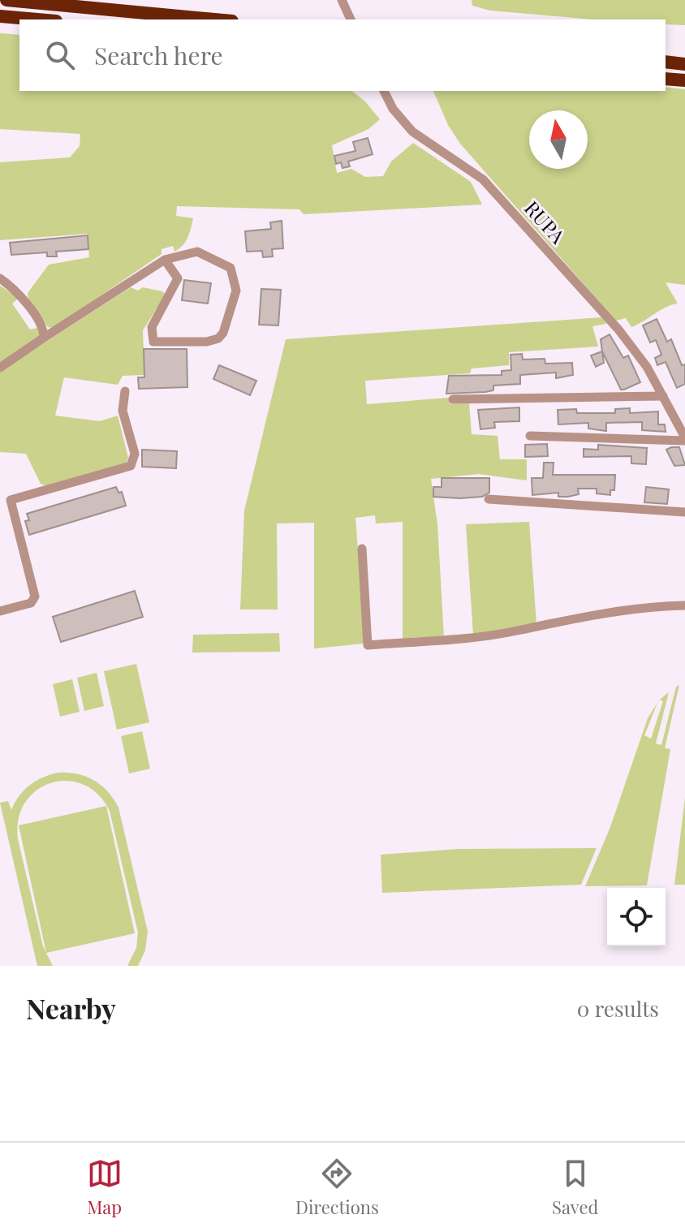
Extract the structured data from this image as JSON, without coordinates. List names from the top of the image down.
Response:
{
  "streets": {
    "street": ["RUPA"]
  },
  "north": "top",
  "page": {
    "search": "Search here",
    "heading": ["Nearby", "0 results"],
    "nav": ["Map", "Directions", "Saved"]
  }
}
